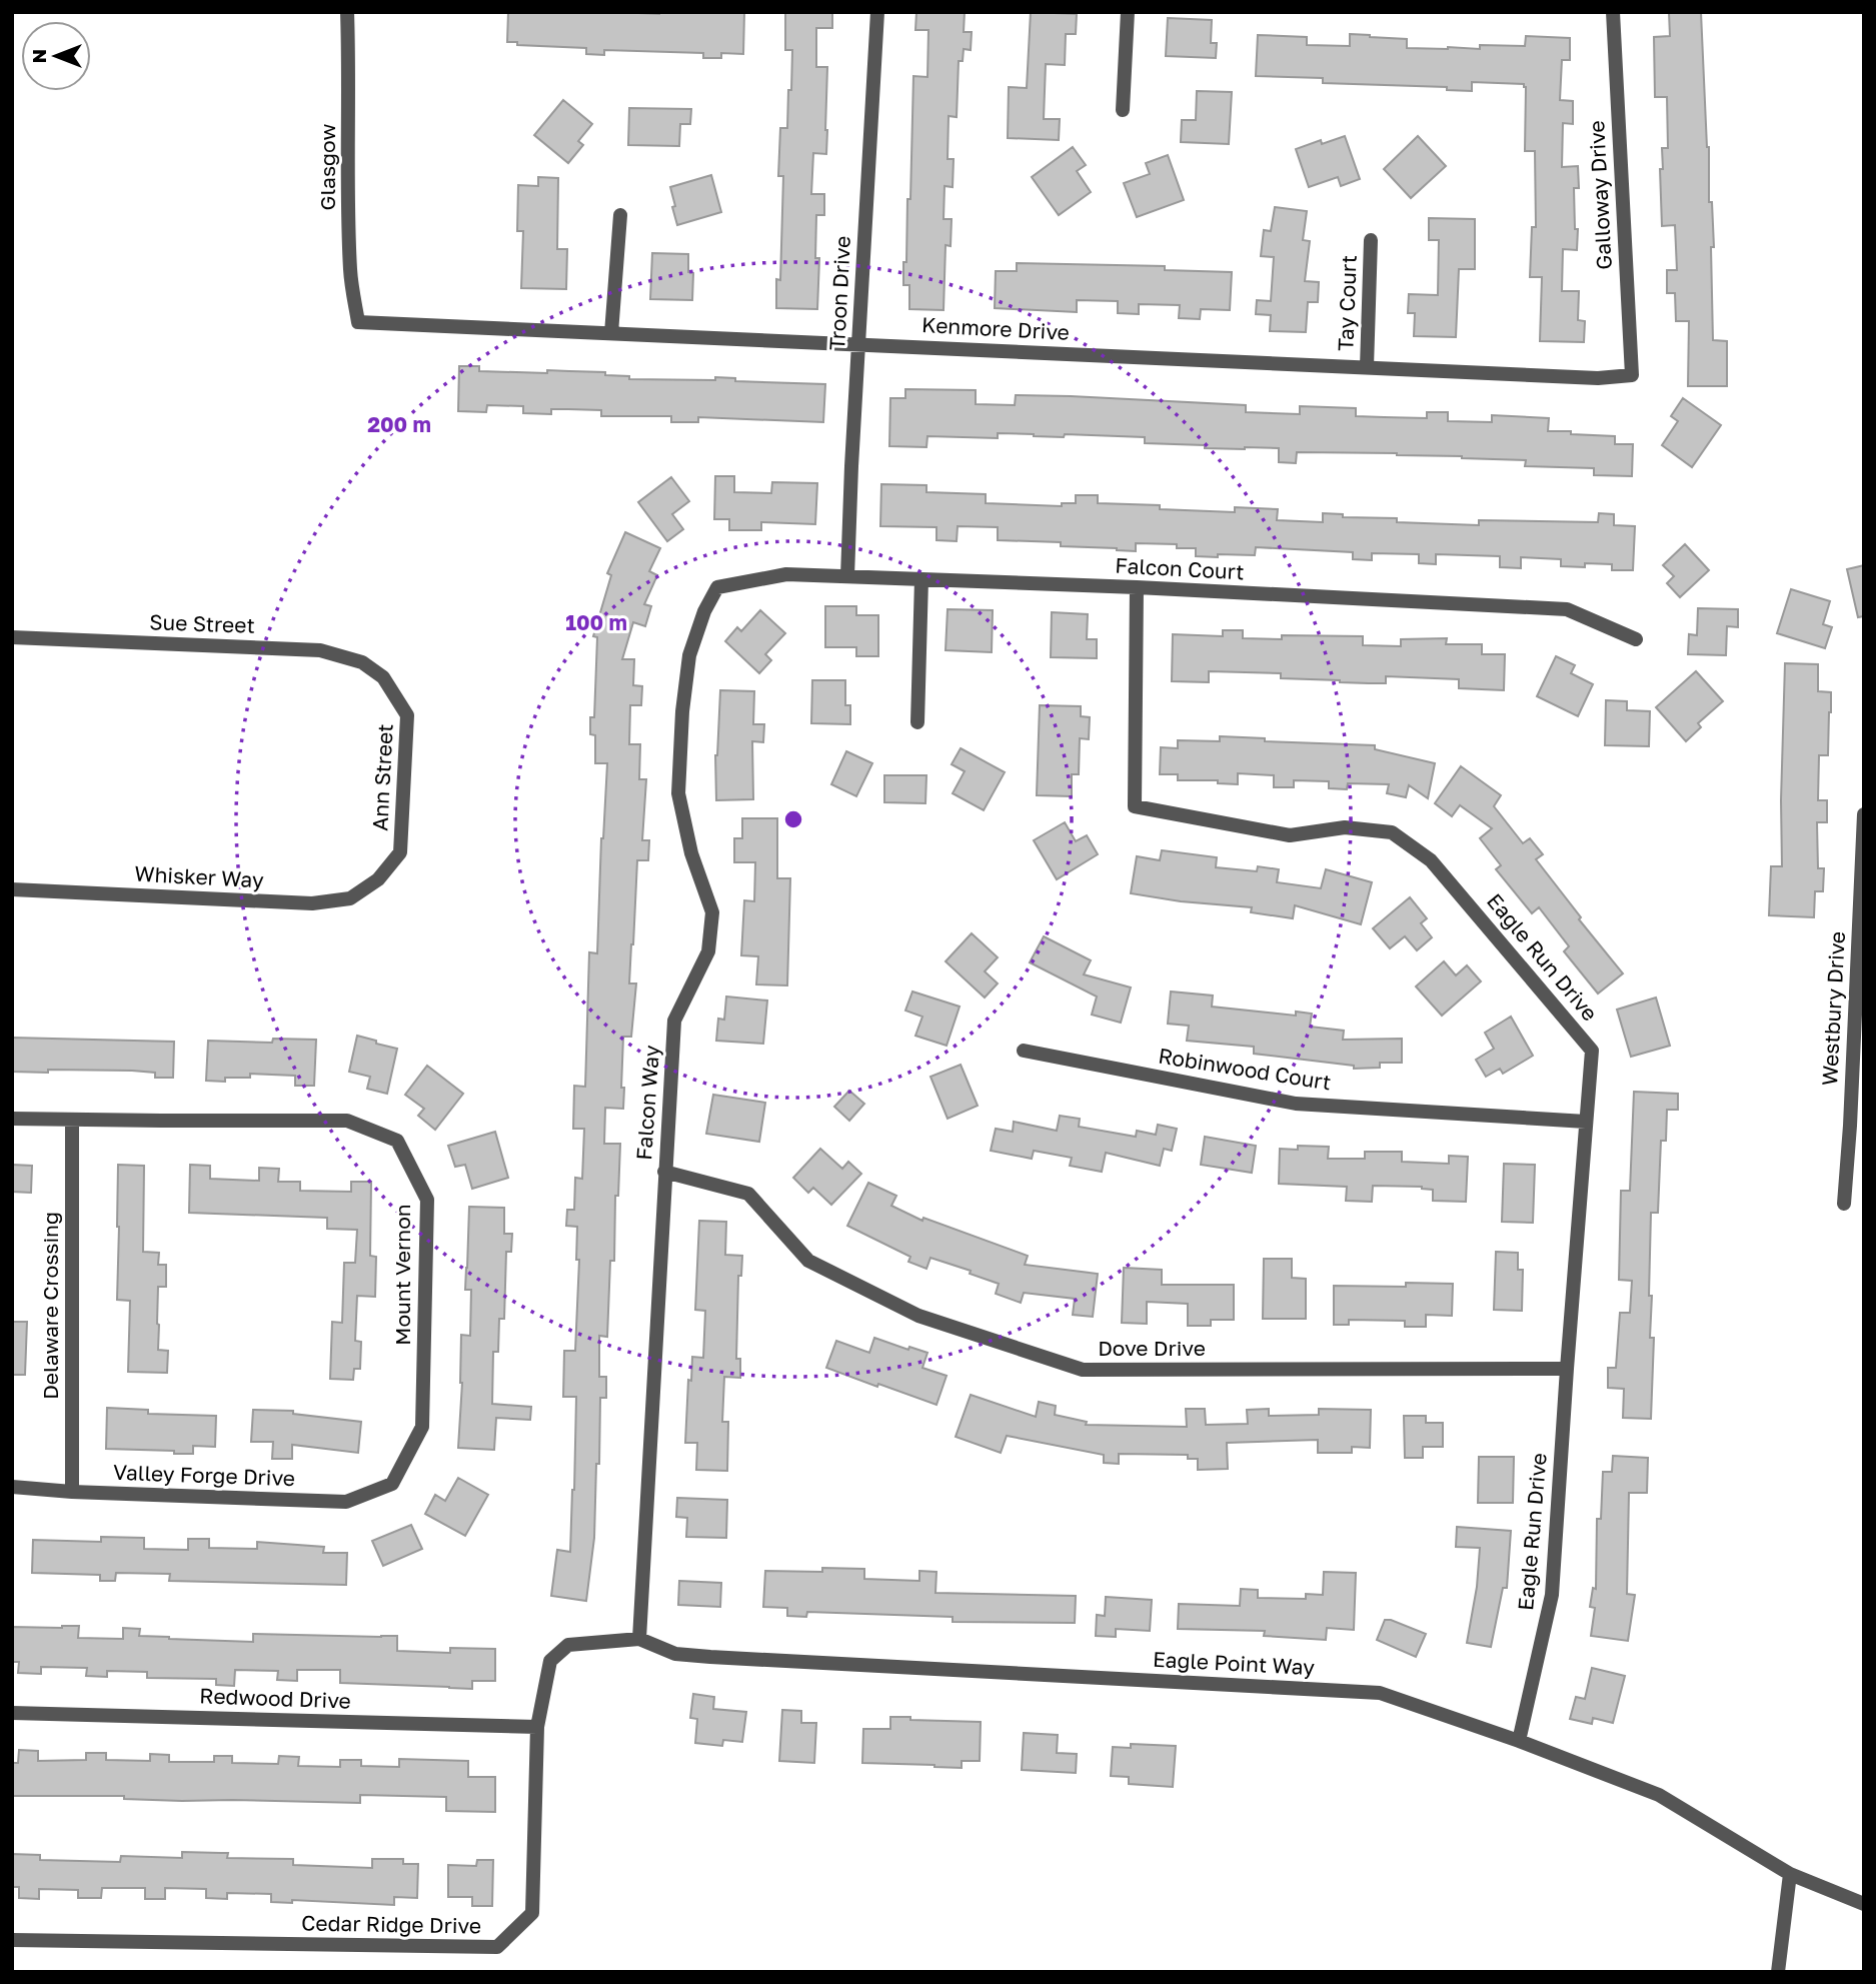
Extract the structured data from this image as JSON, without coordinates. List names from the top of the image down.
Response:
{
  "streets": {
    "street": [
      "Glasgow",
      "Galloway Drive",
      "Troon Drive",
      "Tay Court",
      "Kenmore Drive",
      "Falcon Court",
      "Sue Street",
      "Ann Street",
      "Whisker Way",
      "Eagle Run Drive",
      "Westbury Drive",
      "Robinwood Court",
      "Falcon Way",
      "Mount Vernon",
      "Delaware Crossing",
      "Dove Drive",
      "Valley Forge Drive",
      "Eagle Point Way",
      "Redwood Drive",
      "Cedar Ridge Drive"
    ]
  },
  "crossings": [
    ["Glasgow", "Kenmore Drive"],
    ["Galloway Drive", "Kenmore Drive"],
    ["Troon Drive", "Kenmore Drive"],
    ["Troon Drive", "Falcon Court"],
    ["Tay Court", "Kenmore Drive"],
    ["Falcon Court", "Eagle Run Drive"],
    ["Falcon Court", "Falcon Way"],
    ["Sue Street", "Ann Street"],
    ["Ann Street", "Whisker Way"],
    ["Eagle Run Drive", "Robinwood Court"],
    ["Eagle Run Drive", "Dove Drive"],
    ["Eagle Run Drive", "Eagle Point Way"],
    ["Falcon Way", "Dove Drive"],
    ["Falcon Way", "Eagle Point Way"],
    ["Falcon Way", "Cedar Ridge Drive"],
    ["Mount Vernon", "Delaware Crossing"],
    ["Mount Vernon", "Valley Forge Drive"],
    ["Delaware Crossing", "Valley Forge Drive"],
    ["Eagle Point Way", "Cedar Ridge Drive"],
    ["Redwood Drive", "Cedar Ridge Drive"]
  ],
  "north": "left",
  "rings": ["200 m", "100 m"]
}
